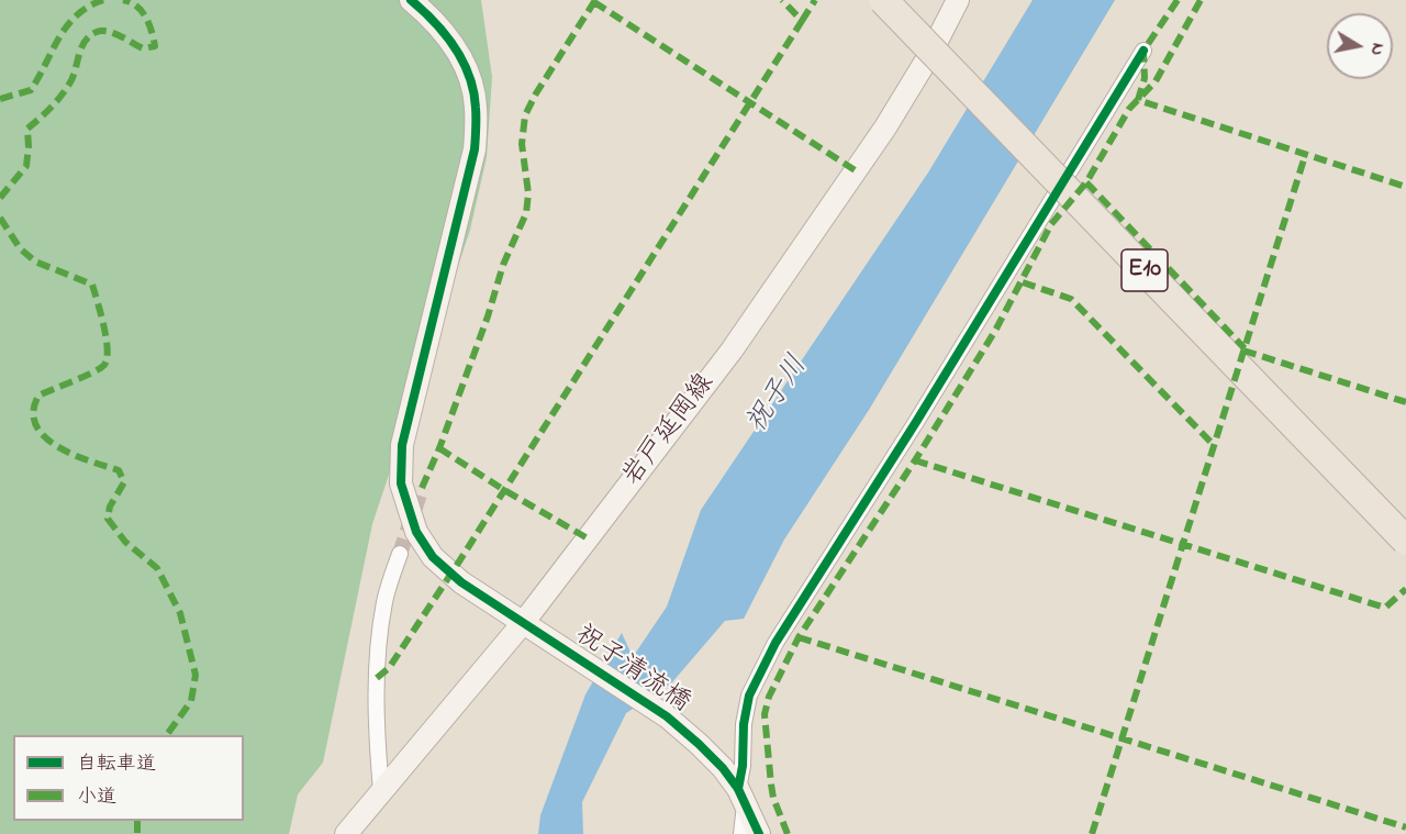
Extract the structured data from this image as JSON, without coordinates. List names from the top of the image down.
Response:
{
  "streets": {
    "highway": ["E10"],
    "main road": ["岩戸延岡線", "祝子清流橋"]
  },
  "crossings": [
    ["岩戸延岡線", "祝子清流橋"]
  ],
  "water": ["祝子川"],
  "legend": ["自転車道", "小道"],
  "north": "right"
}
